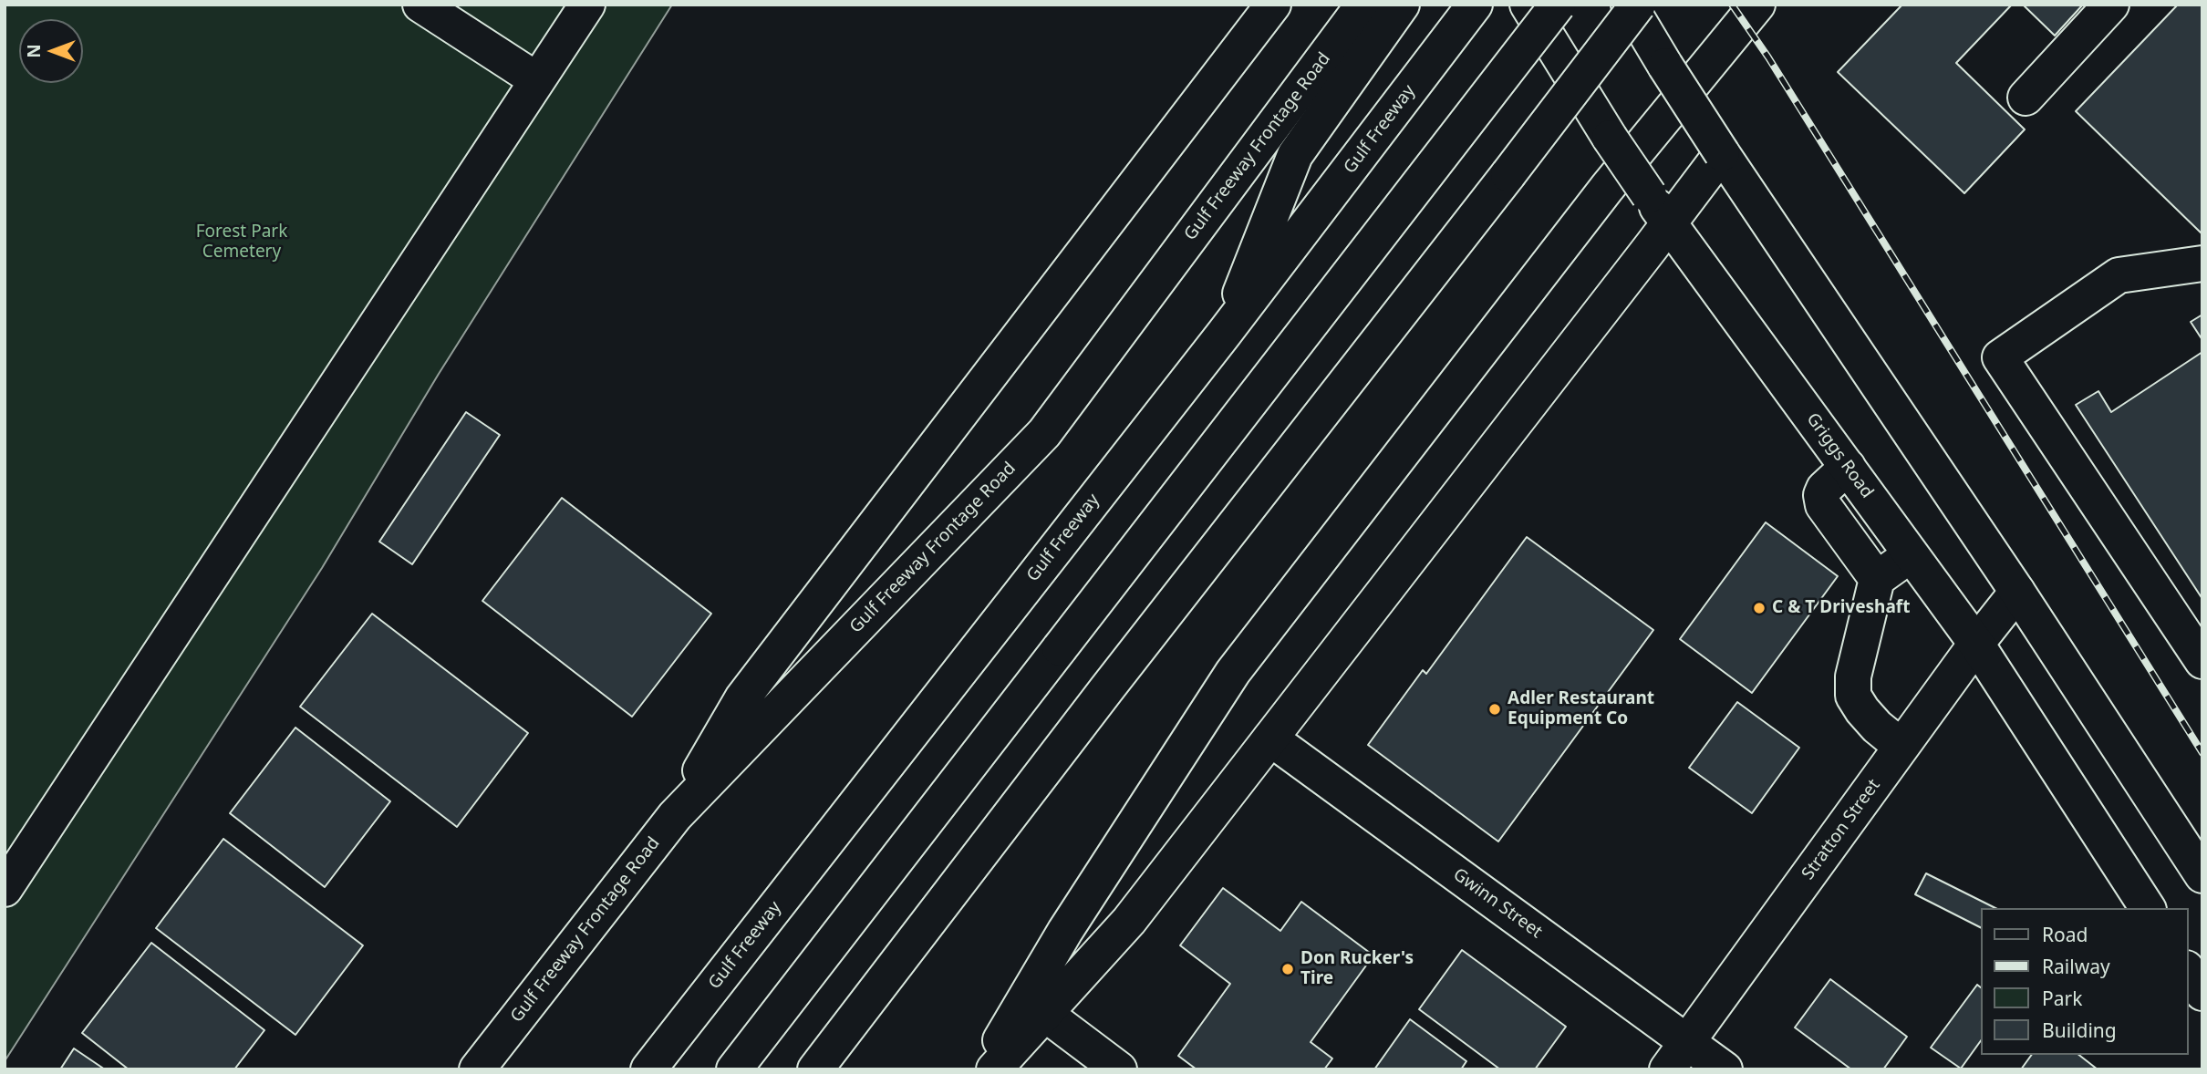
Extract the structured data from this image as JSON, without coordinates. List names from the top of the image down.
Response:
{
  "streets": {
    "main road": [
      "Gulf Freeway",
      "Gulf Freeway Frontage Road",
      "Griggs Road",
      "Stratton Street",
      "Gwinn Street"
    ]
  },
  "crossings": [
    ["Griggs Road", "Stratton Street"],
    ["Stratton Street", "Gwinn Street"]
  ],
  "parks": ["Forest Park Cemetery"],
  "places": ["C & T Driveshaft", "Adler Restaurant Equipment Co", "Don Rucker's Tire"],
  "legend": [
    "Road",
    "Railway",
    "Park",
    "Building"
  ],
  "north": "left"
}
